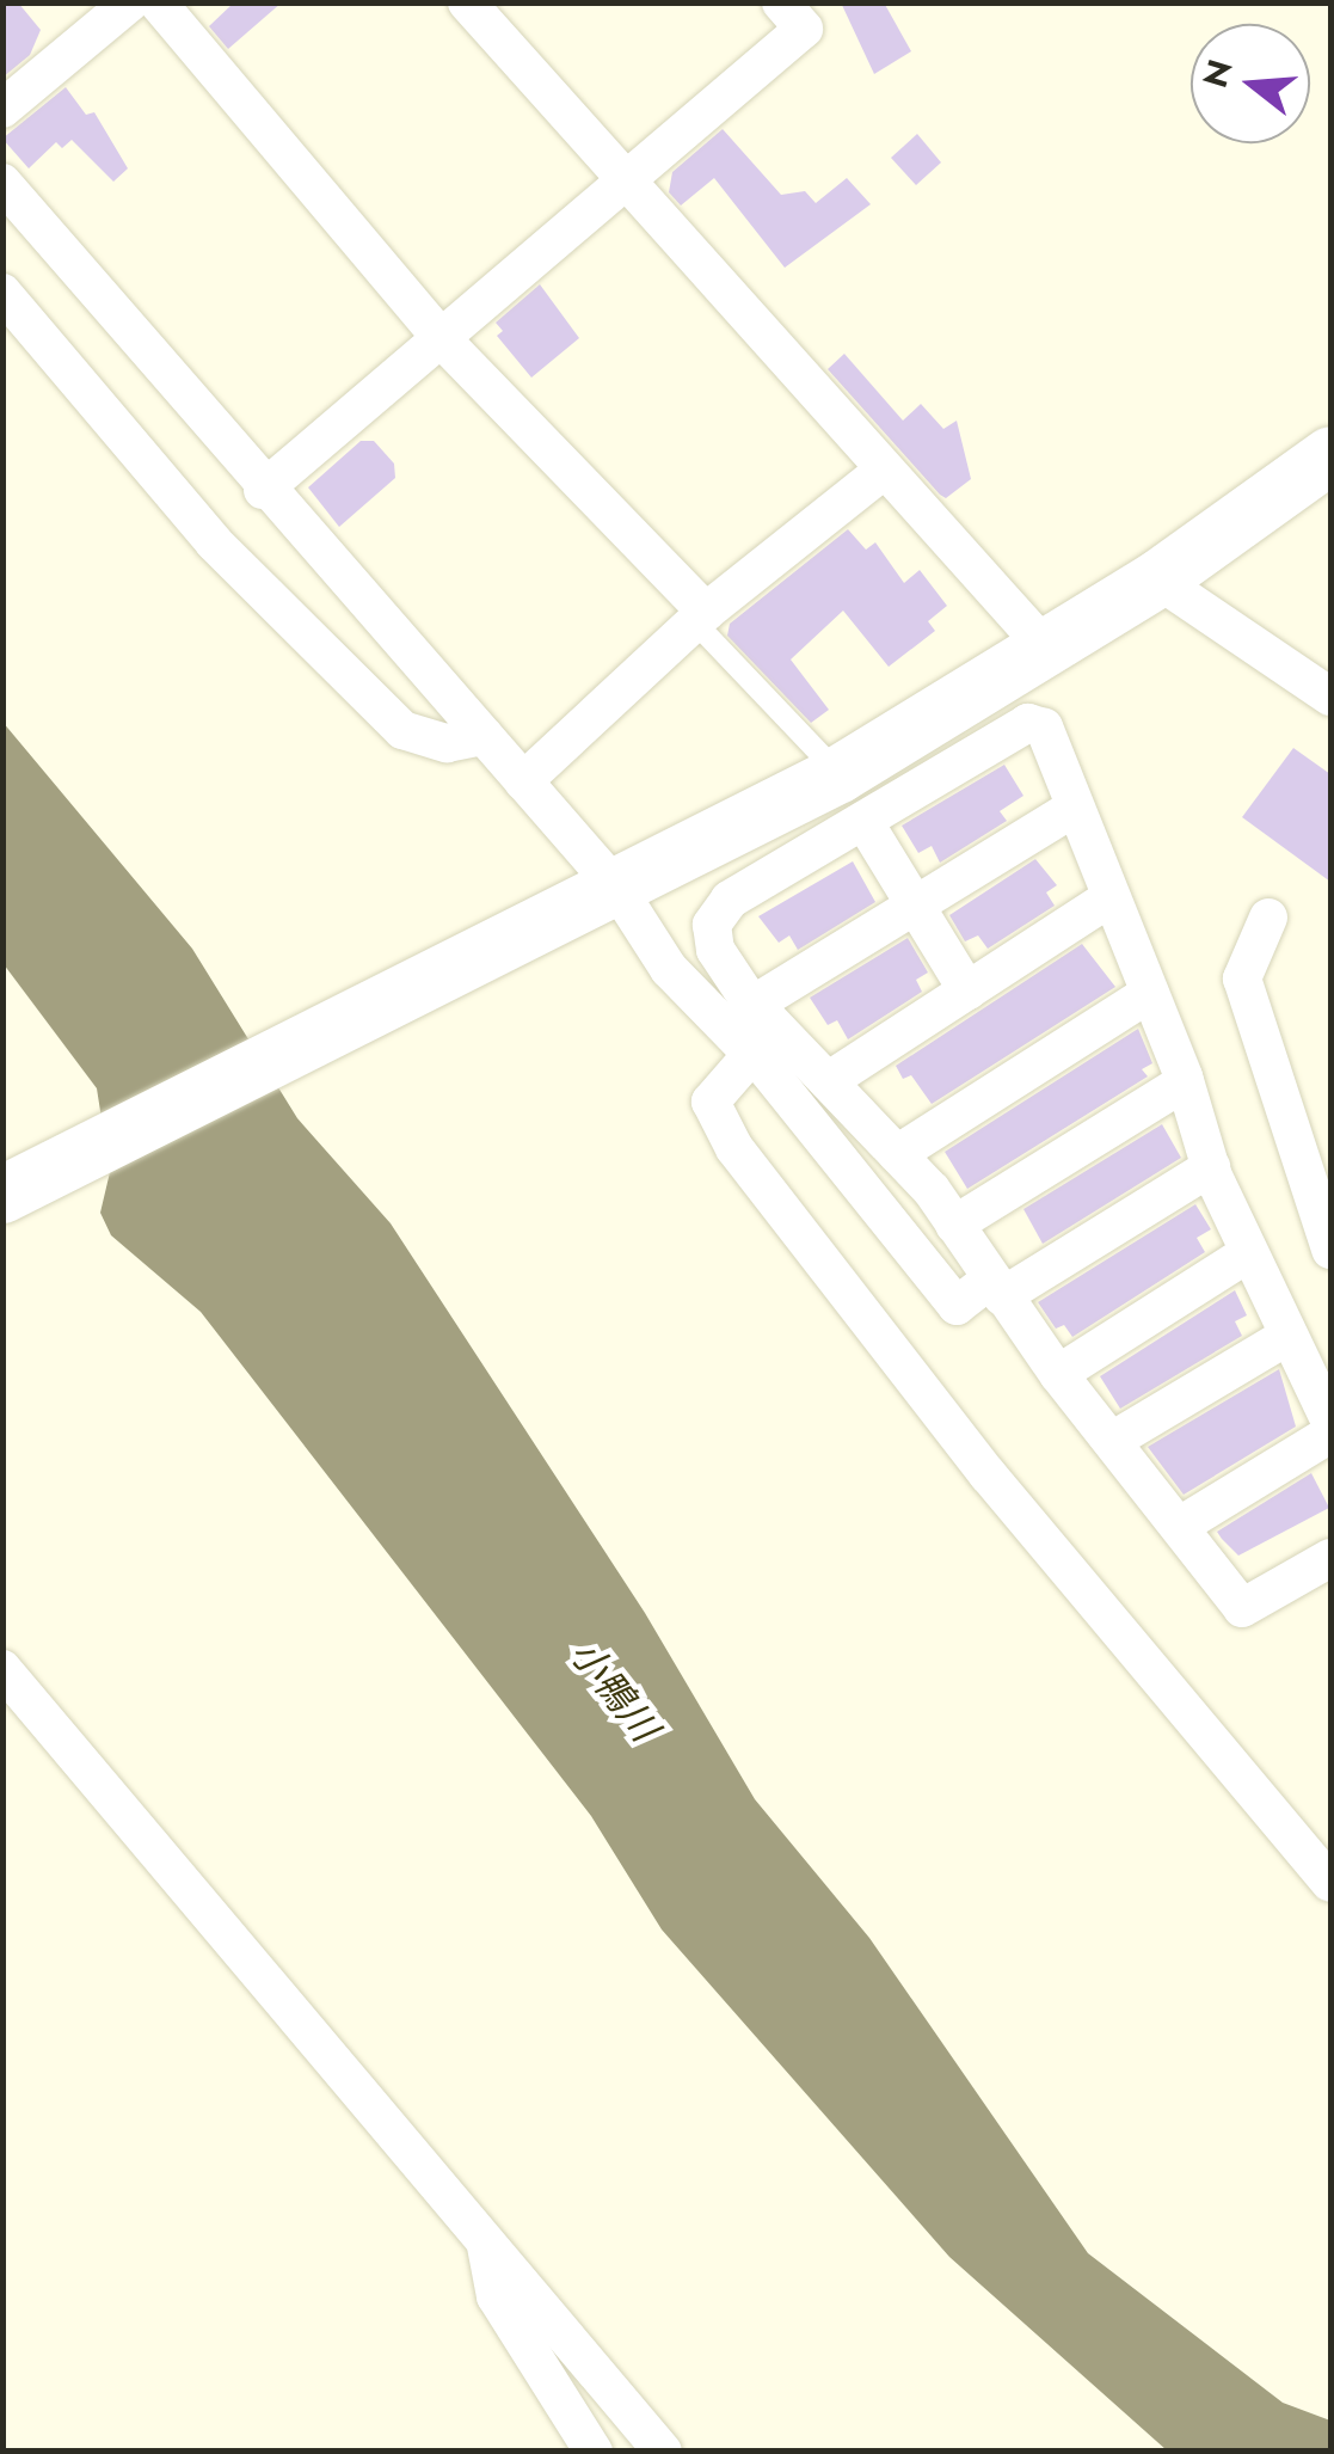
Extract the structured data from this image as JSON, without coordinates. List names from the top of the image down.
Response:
{
  "water": ["小鴨川"],
  "north": "left"
}
